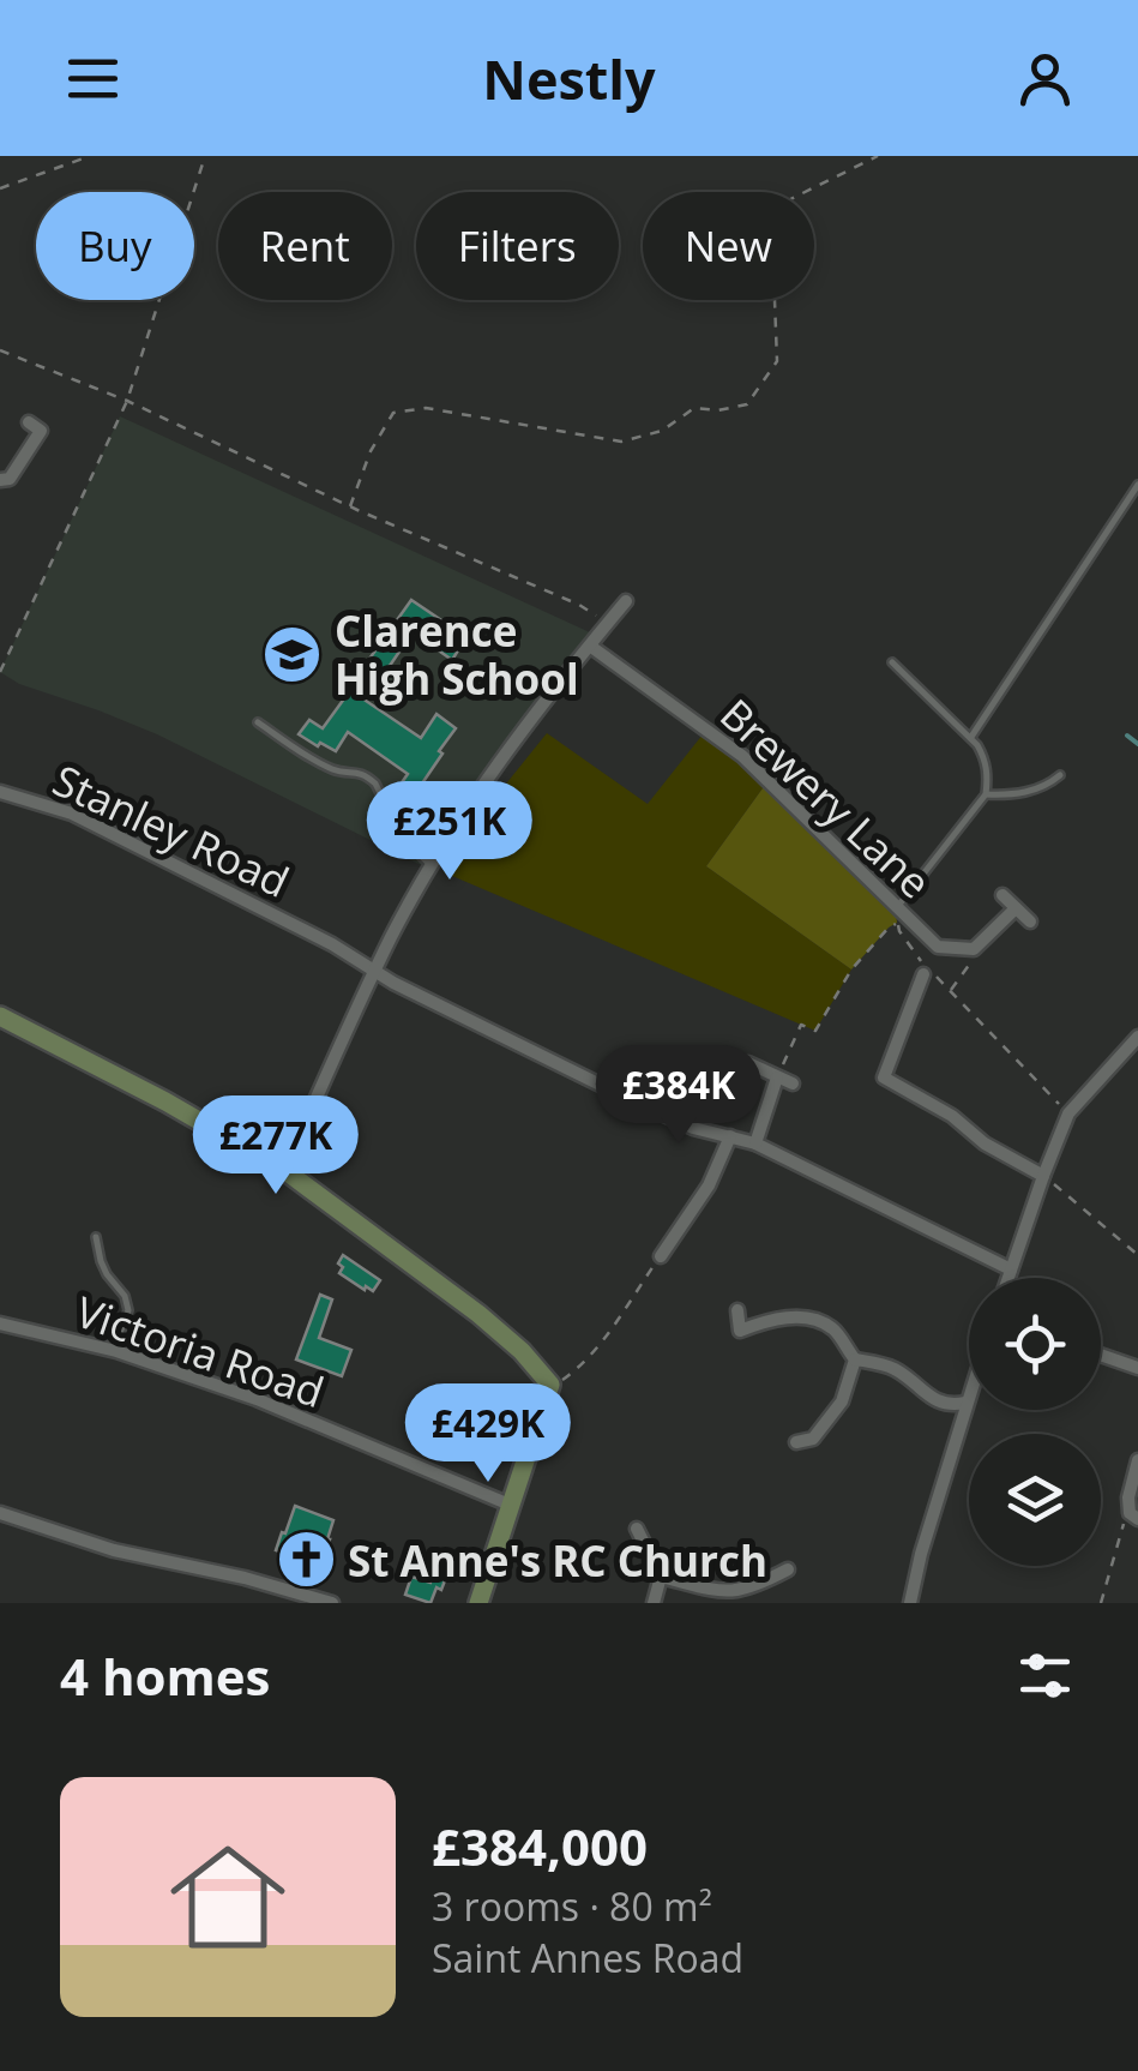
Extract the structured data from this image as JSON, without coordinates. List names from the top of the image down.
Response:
{
  "streets": {
    "street": ["Brewery Lane", "Stanley Road", "Victoria Road"]
  },
  "places": {
    "school or university": ["Clarence High School"],
    "church": ["St Anne's RC Church"]
  },
  "page": {
    "header": "Nestly",
    "chip": [
      "Buy",
      "Rent",
      "Filters",
      "New"
    ],
    "price": [
      "£251K",
      "£384K",
      "£277K",
      "£429K"
    ],
    "heading": "4 homes",
    "list": [
      {
        "name": "£384,000",
        "note": "3 rooms · 80 m² · Saint Annes Road"
      }
    ]
  }
}
